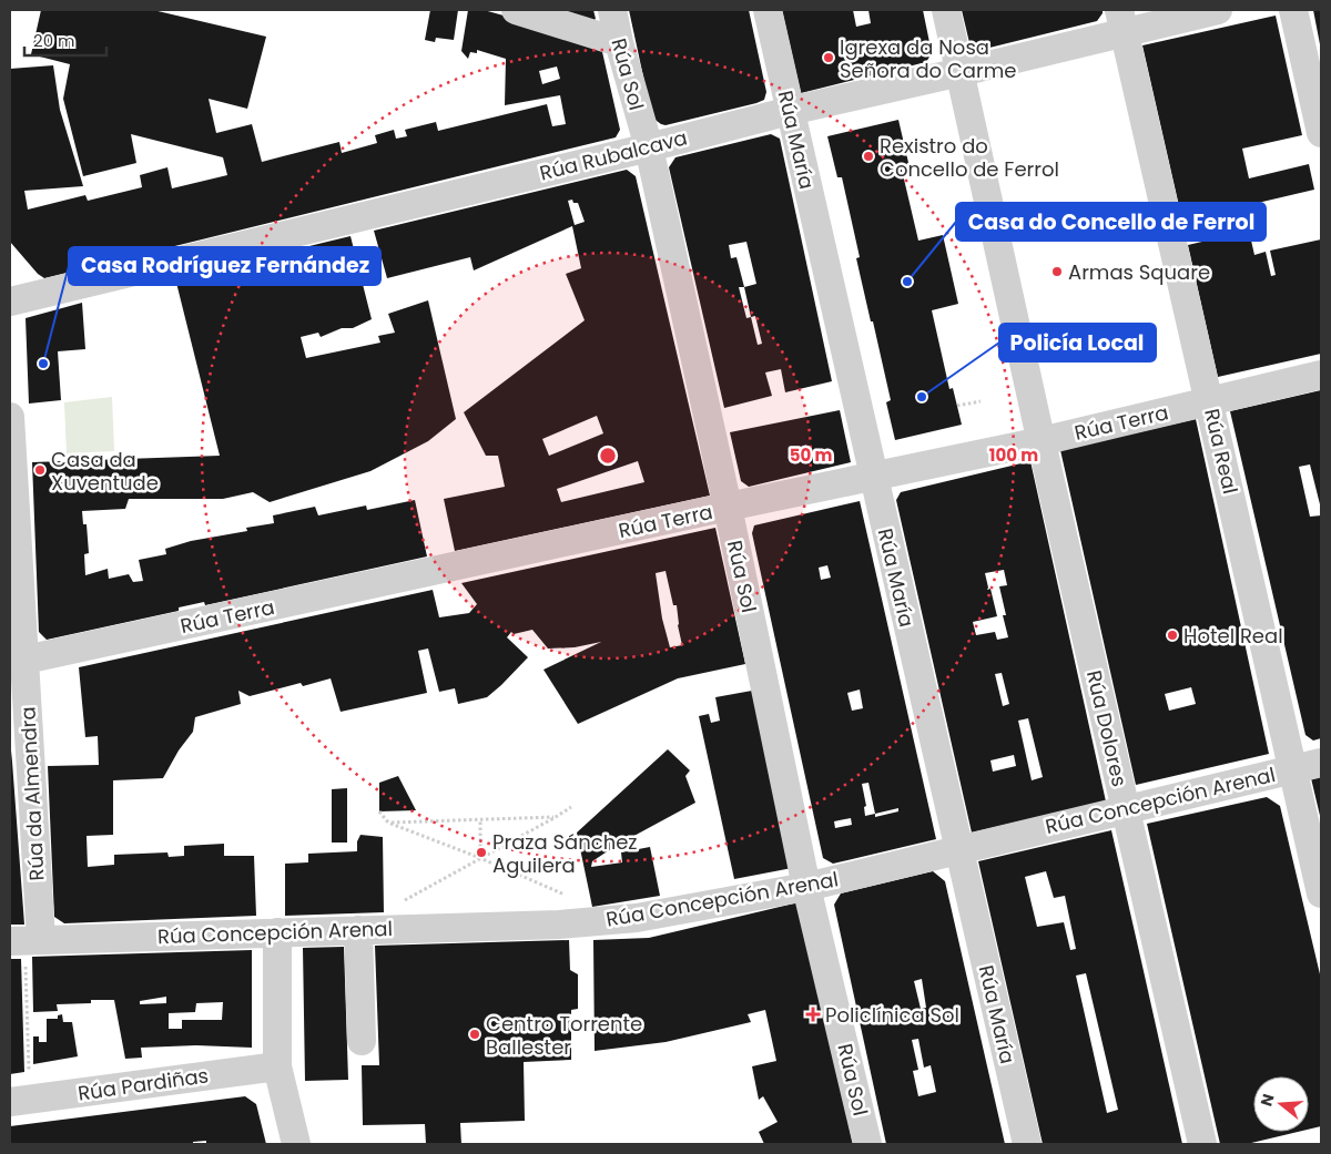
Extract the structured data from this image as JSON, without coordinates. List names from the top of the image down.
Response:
{
  "streets": {
    "street": [
      "Rúa Sol",
      "Rúa María",
      "Rúa Rubalcava",
      "Rúa Terra",
      "Rúa Real",
      "Rúa Dolores",
      "Rúa da Almendra",
      "Rúa Concepción Arenal",
      "Rúa Pardiñas"
    ]
  },
  "crossings": [
    ["Rúa Sol", "Rúa Rubalcava"],
    ["Rúa Sol", "Rúa Terra"],
    ["Rúa Sol", "Rúa Concepción Arenal"],
    ["Rúa María", "Rúa Rubalcava"],
    ["Rúa María", "Rúa Terra"],
    ["Rúa María", "Rúa Concepción Arenal"],
    ["Rúa Rubalcava", "Rúa Real"],
    ["Rúa Rubalcava", "Rúa Dolores"],
    ["Rúa Terra", "Rúa Real"],
    ["Rúa Terra", "Rúa Dolores"],
    ["Rúa Terra", "Rúa da Almendra"],
    ["Rúa Real", "Rúa Concepción Arenal"],
    ["Rúa Dolores", "Rúa Concepción Arenal"],
    ["Rúa da Almendra", "Rúa Concepción Arenal"]
  ],
  "places": {
    "other": [
      "Igrexa da Nosa Señora do Carme",
      "Rexistro do Concello de Ferrol",
      "Armas Square",
      "Casa do Concello de Ferrol",
      "Casa Rodríguez Fernández",
      "Policía Local",
      "Casa da Xuventude",
      "Hotel Real",
      "Praza Sánchez Aguilera",
      "Centro Torrente Ballester"
    ],
    "health": ["Policlínica Sol"]
  },
  "scale_bar": "20 m",
  "north": "left",
  "rings": ["50 m", "100 m"]
}
